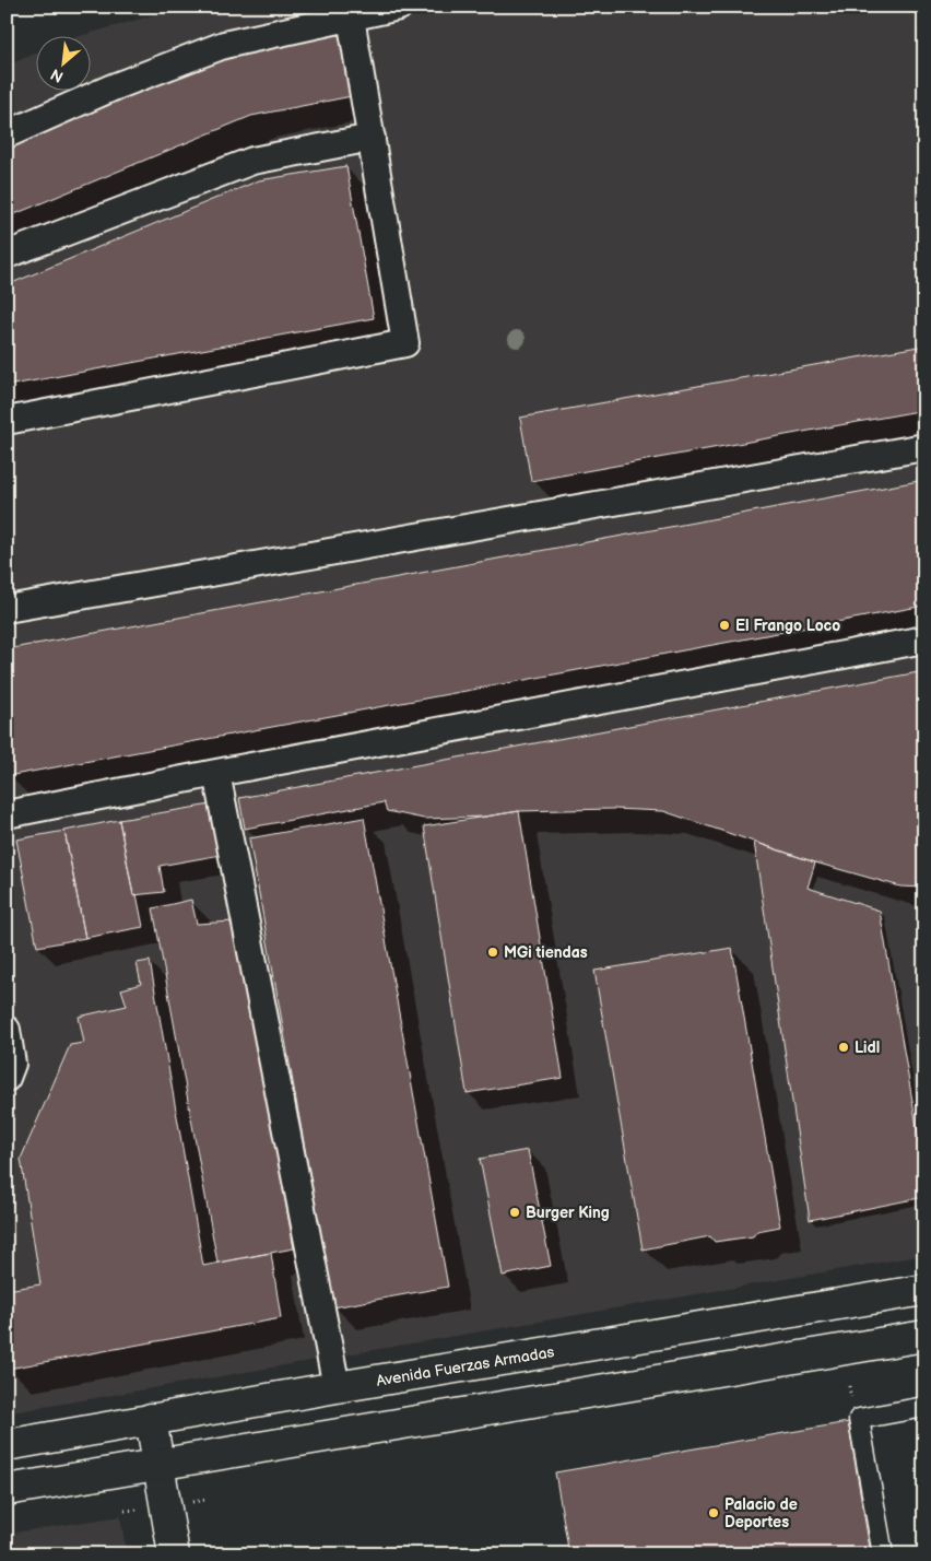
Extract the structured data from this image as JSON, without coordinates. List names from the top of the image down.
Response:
{
  "streets": {
    "main road": ["Avenida Fuerzas Armadas"]
  },
  "places": [
    "El Frango Loco",
    "MGi tiendas",
    "Lidl",
    "Burger King",
    "Palacio de Deportes"
  ],
  "north": "bottom left"
}
